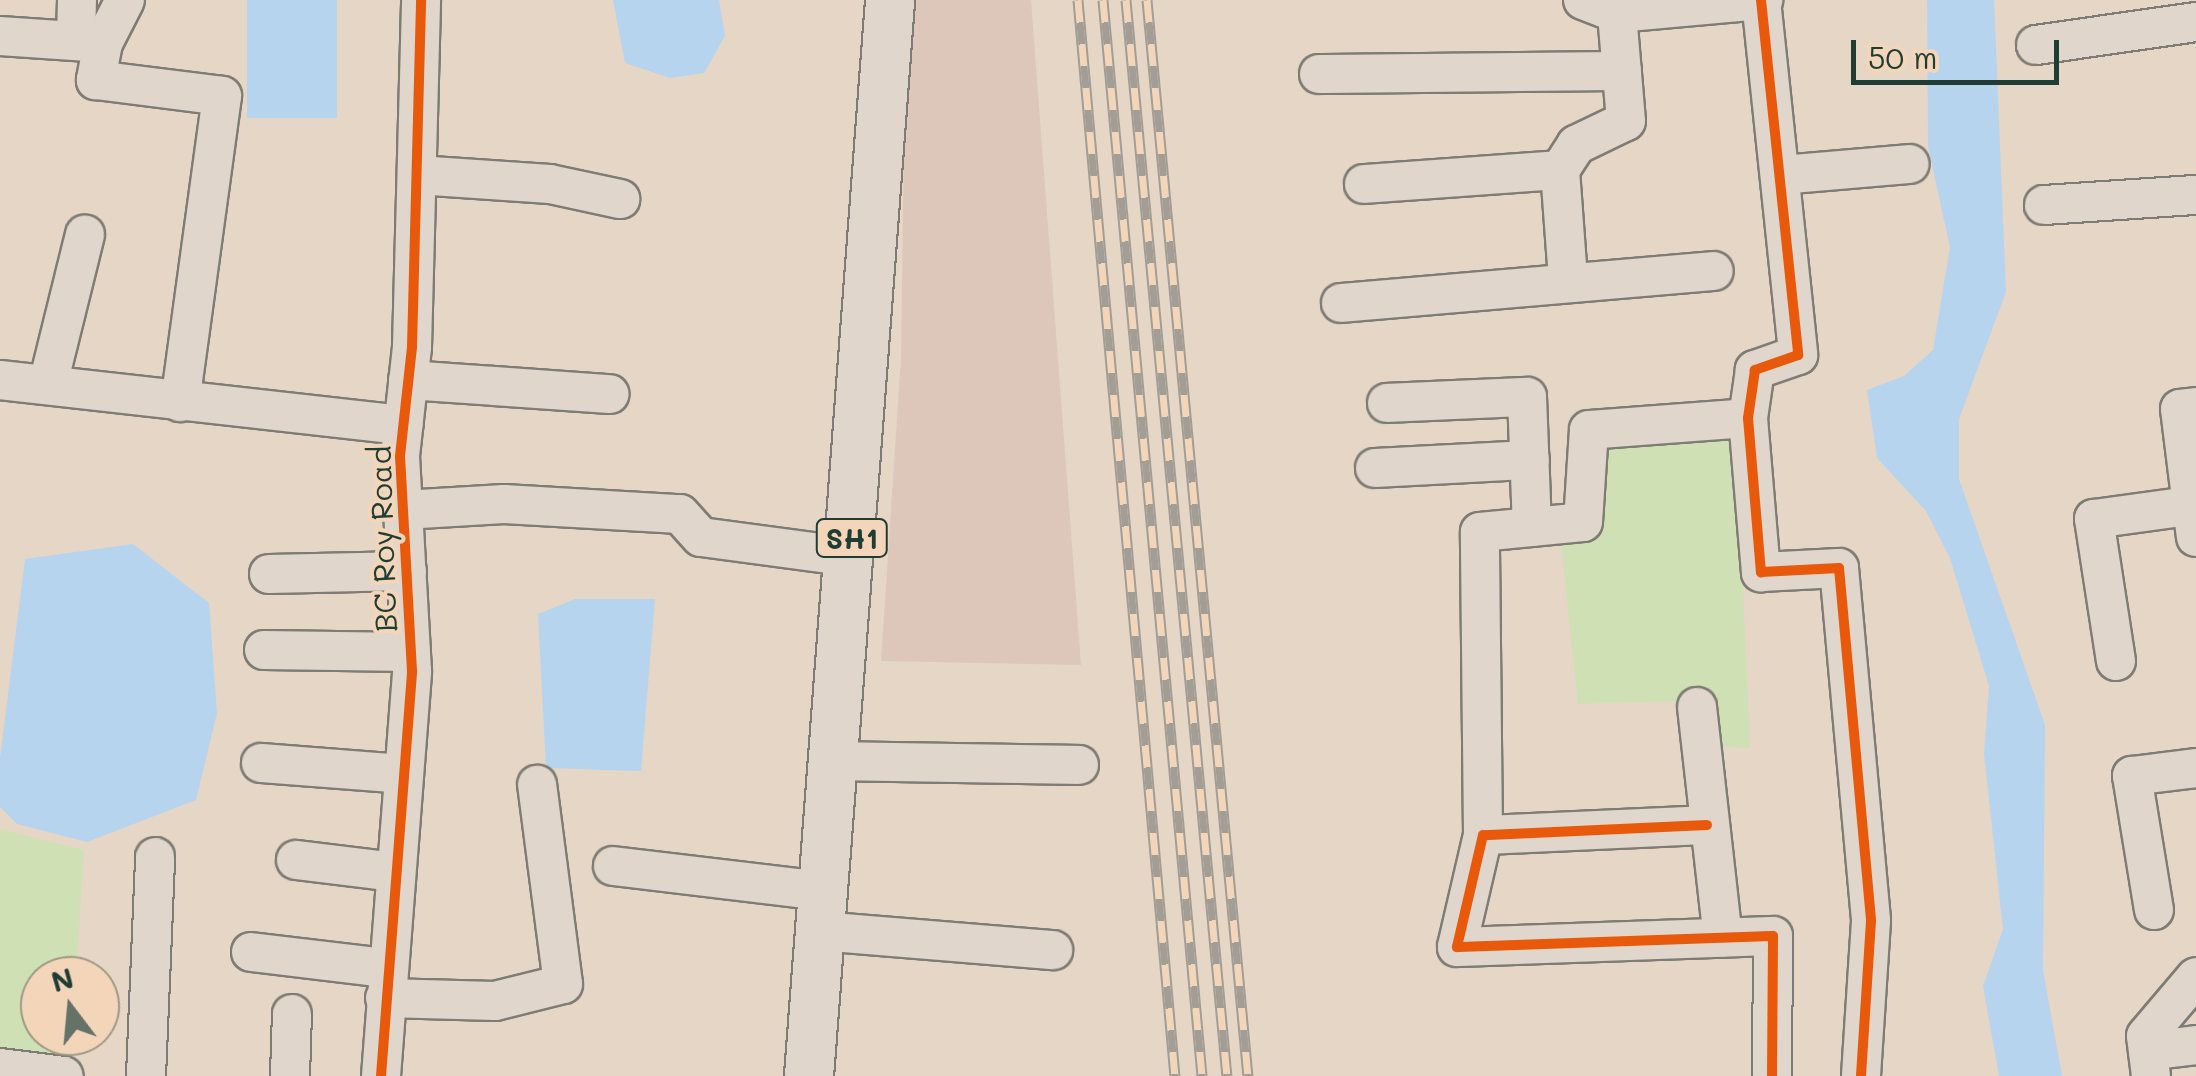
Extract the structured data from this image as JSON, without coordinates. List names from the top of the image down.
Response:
{
  "streets": {
    "main road": ["SH1"],
    "street": ["BC Roy Road"]
  },
  "scale_bar": "50 m",
  "north": "top"
}
